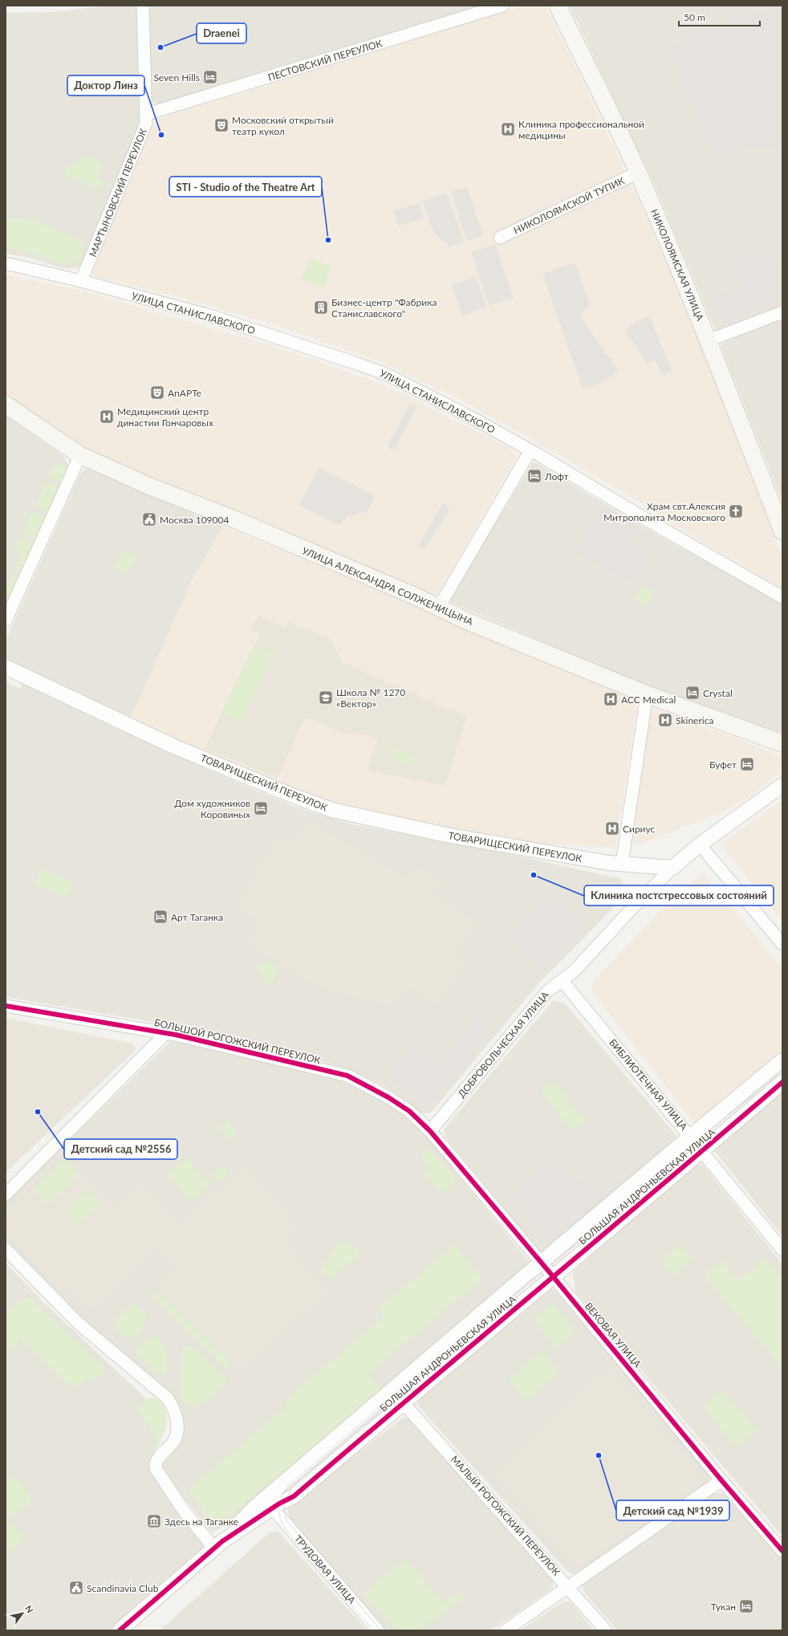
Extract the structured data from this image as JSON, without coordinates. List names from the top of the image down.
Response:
{
  "streets": {
    "main road": ["НИКОЛОЯМСКАЯ УЛИЦА", "УЛИЦА АЛЕКСАНДРА СОЛЖЕНИЦЫНА"],
    "street": [
      "ПЕСТОВСКИЙ ПЕРЕУЛОК",
      "МАРТЫНОВСКИЙ ПЕРЕУЛОК",
      "НИКОЛОЯМСКОЙ ТУПИК",
      "УЛИЦА СТАНИСЛАВСКОГО",
      "ТОВАРИЩЕСКИЙ ПЕРЕУЛОК",
      "БОЛЬШОЙ РОГОЖСКИЙ ПЕРЕУЛОК",
      "ДОБРОВОЛЬЧЕСКАЯ УЛИЦА",
      "БИБЛИОТЕЧНАЯ УЛИЦА",
      "БОЛЬШАЯ АНДРОНЬЕВСКАЯ УЛИЦА",
      "ВЕКОВАЯ УЛИЦА",
      "МАЛЫЙ РОГОЖСКИЙ ПЕРЕУЛОК",
      "ТРУДОВАЯ УЛИЦА"
    ]
  },
  "crossings": [
    ["ПЕСТОВСКИЙ ПЕРЕУЛОК", "МАРТЫНОВСКИЙ ПЕРЕУЛОК"],
    ["МАРТЫНОВСКИЙ ПЕРЕУЛОК", "УЛИЦА СТАНИСЛАВСКОГО"],
    ["НИКОЛОЯМСКОЙ ТУПИК", "НИКОЛОЯМСКАЯ УЛИЦА"],
    ["ТОВАРИЩЕСКИЙ ПЕРЕУЛОК", "ДОБРОВОЛЬЧЕСКАЯ УЛИЦА"],
    ["БОЛЬШОЙ РОГОЖСКИЙ ПЕРЕУЛОК", "ДОБРОВОЛЬЧЕСКАЯ УЛИЦА"],
    ["БОЛЬШОЙ РОГОЖСКИЙ ПЕРЕУЛОК", "ВЕКОВАЯ УЛИЦА"],
    ["ДОБРОВОЛЬЧЕСКАЯ УЛИЦА", "БИБЛИОТЕЧНАЯ УЛИЦА"],
    ["ДОБРОВОЛЬЧЕСКАЯ УЛИЦА", "ВЕКОВАЯ УЛИЦА"],
    ["БИБЛИОТЕЧНАЯ УЛИЦА", "БОЛЬШАЯ АНДРОНЬЕВСКАЯ УЛИЦА"],
    ["БОЛЬШАЯ АНДРОНЬЕВСКАЯ УЛИЦА", "ВЕКОВАЯ УЛИЦА"],
    ["БОЛЬШАЯ АНДРОНЬЕВСКАЯ УЛИЦА", "МАЛЫЙ РОГОЖСКИЙ ПЕРЕУЛОК"],
    ["БОЛЬШАЯ АНДРОНЬЕВСКАЯ УЛИЦА", "ТРУДОВАЯ УЛИЦА"]
  ],
  "places": {
    "other": [
      "Draenei",
      "Доктор Линз",
      "STI - Studio of the Theatre Art",
      "Клиника постстрессовых состояний",
      "Детский сад №2556",
      "Детский сад №1939"
    ],
    "hotel": [
      "Seven Hills",
      "Лофт",
      "Crystal",
      "Буфет",
      "Дом художников Коровиных",
      "Арт Таганка",
      "Тукан"
    ],
    "theatre": ["Московский открытый театр кукол", "АпАРТе"],
    "hospital": [
      "Клиника профессиональной медицины",
      "Медицинский центр династии Гончаровых",
      "ACC Medical",
      "Skinerica",
      "Сириус"
    ],
    "building": ["Бизнес-центр \"Фабрика Станиславского\""],
    "church": ["Храм свт.Алексия Митрополита Московского"],
    "public building": ["Москва 109004", "Scandinavia Club"],
    "school or university": ["Школа № 1270 «Вектор»"],
    "museum": ["Здесь на Таганке"]
  },
  "scale_bar": "50 m",
  "north": "top right"
}
